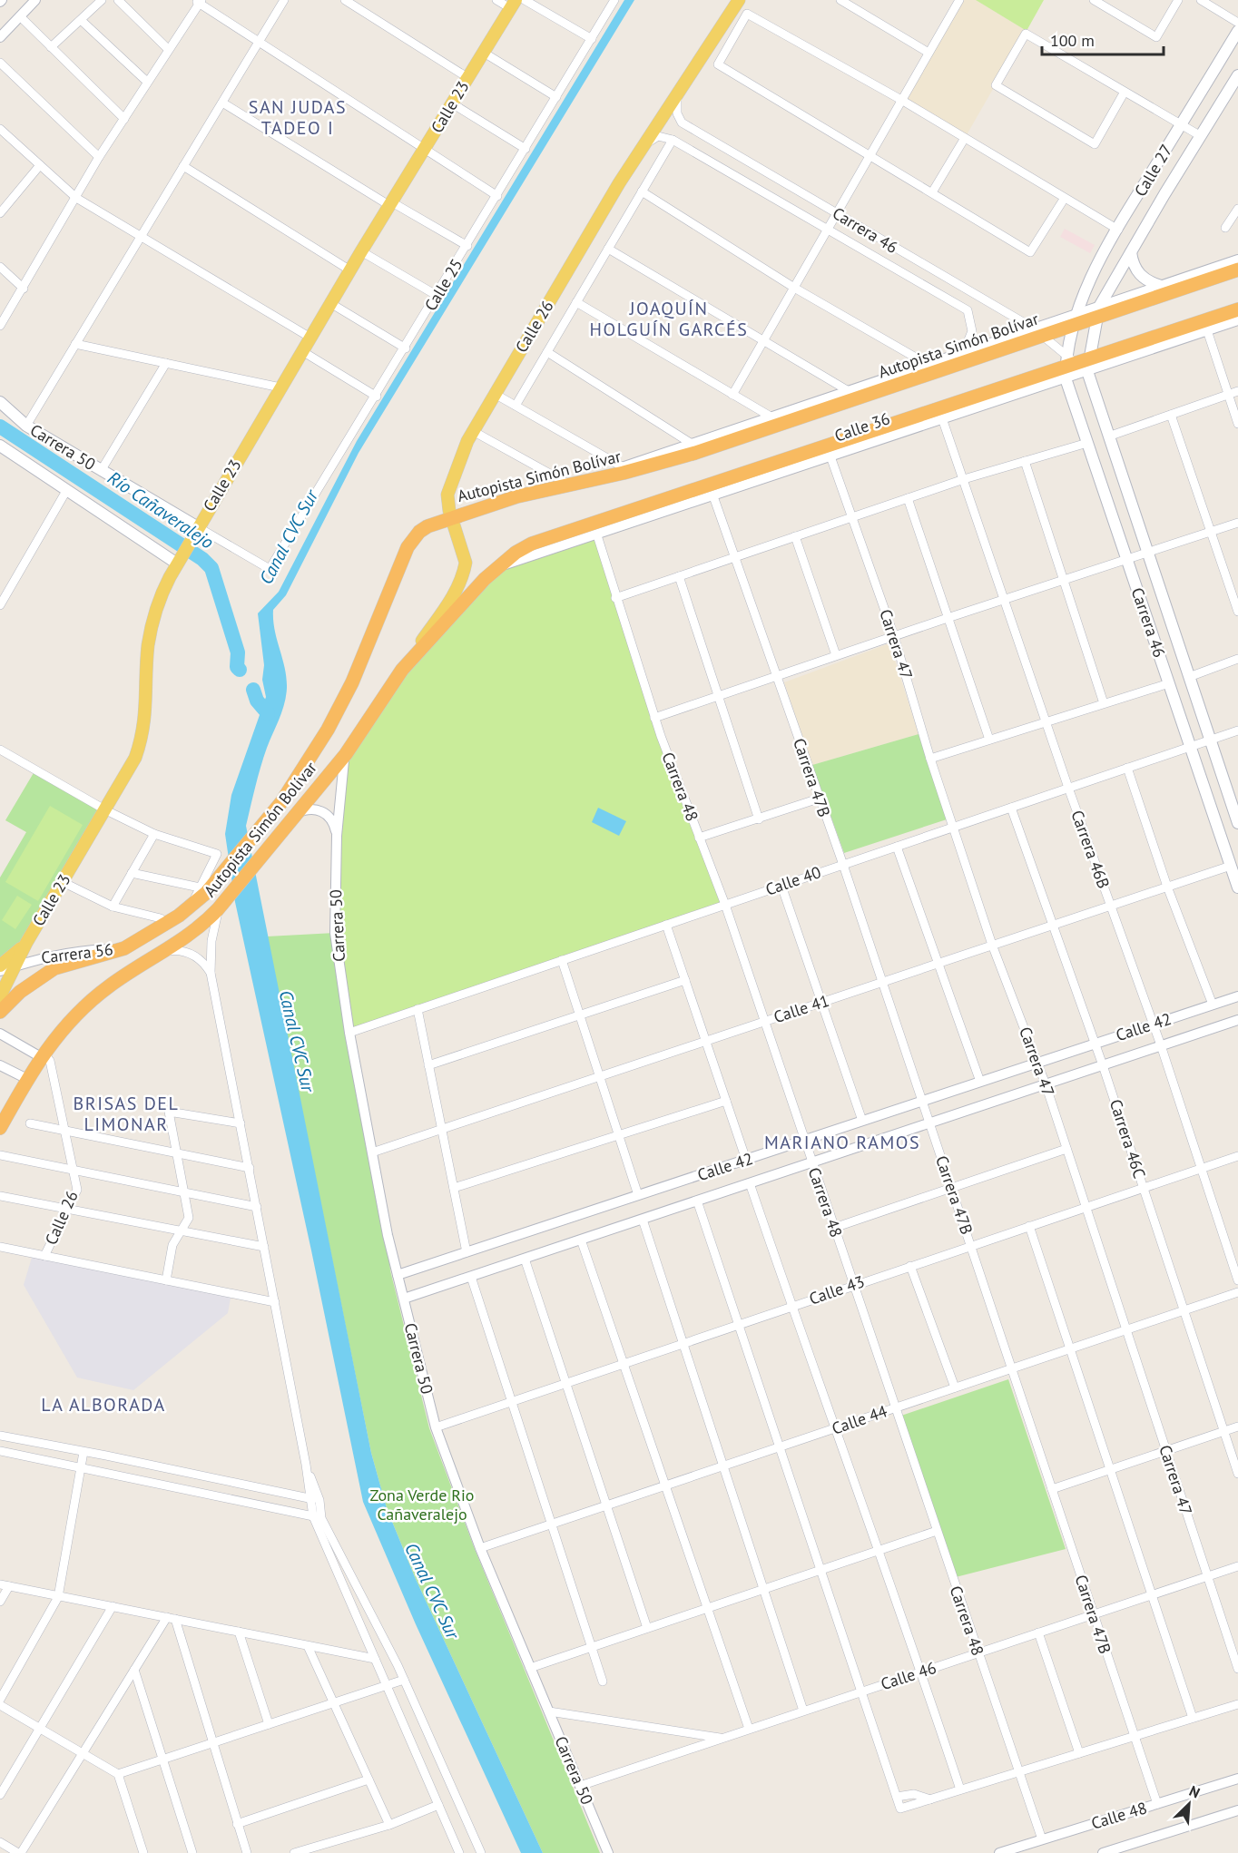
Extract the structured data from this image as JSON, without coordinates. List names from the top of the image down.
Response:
{
  "streets": {
    "highway": ["Autopista Simón Bolívar"],
    "main road": [
      "Calle 23",
      "Calle 27",
      "Carrera 46",
      "Calle 26",
      "Carrera 50"
    ],
    "street": [
      "Calle 25",
      "Calle 36",
      "Carrera 47",
      "Carrera 47B",
      "Carrera 48",
      "Carrera 46B",
      "Calle 40",
      "Carrera 56",
      "Calle 41",
      "Calle 42",
      "Carrera 46C",
      "Calle 43",
      "Calle 44",
      "Calle 46",
      "Calle 48"
    ]
  },
  "crossings": [
    ["Calle 23", "Carrera 50"],
    ["Calle 23", "Carrera 56"],
    ["Calle 27", "Carrera 46"],
    ["Calle 27", "Autopista Simón Bolívar"],
    ["Carrera 46", "Calle 26"],
    ["Carrera 46", "Autopista Simón Bolívar"],
    ["Carrera 46", "Calle 40"],
    ["Carrera 46", "Calle 41"],
    ["Calle 25", "Carrera 50"],
    ["Calle 26", "Autopista Simón Bolívar"],
    ["Autopista Simón Bolívar", "Calle 36"],
    ["Autopista Simón Bolívar", "Carrera 50"],
    ["Autopista Simón Bolívar", "Carrera 56"],
    ["Calle 36", "Carrera 47"],
    ["Calle 36", "Carrera 47B"],
    ["Calle 36", "Carrera 48"],
    ["Calle 36", "Carrera 46B"],
    ["Carrera 50", "Calle 40"],
    ["Carrera 50", "Calle 41"],
    ["Carrera 50", "Calle 42"],
    ["Carrera 50", "Calle 43"],
    ["Carrera 50", "Calle 44"],
    ["Carrera 50", "Calle 46"],
    ["Carrera 47", "Calle 40"],
    ["Carrera 47", "Calle 41"],
    ["Carrera 47", "Calle 42"],
    ["Carrera 47", "Calle 43"],
    ["Carrera 47", "Calle 44"],
    ["Carrera 47", "Calle 46"],
    ["Carrera 47B", "Calle 40"],
    ["Carrera 47B", "Calle 41"],
    ["Carrera 47B", "Calle 42"],
    ["Carrera 47B", "Calle 43"],
    ["Carrera 47B", "Calle 44"],
    ["Carrera 47B", "Calle 46"],
    ["Carrera 47B", "Calle 48"],
    ["Carrera 48", "Calle 40"],
    ["Carrera 48", "Calle 41"],
    ["Carrera 48", "Calle 42"],
    ["Carrera 48", "Calle 43"],
    ["Carrera 48", "Calle 44"],
    ["Carrera 48", "Calle 46"],
    ["Carrera 48", "Calle 48"],
    ["Carrera 46B", "Calle 40"],
    ["Carrera 46B", "Calle 41"],
    ["Carrera 46B", "Calle 42"],
    ["Carrera 46B", "Calle 43"],
    ["Calle 40", "Carrera 46C"],
    ["Calle 41", "Carrera 46C"],
    ["Calle 42", "Carrera 46C"],
    ["Carrera 46C", "Calle 43"],
    ["Carrera 46C", "Calle 44"]
  ],
  "districts": [
    "SAN JUDAS TADEO I",
    "JOAQUÍN HOLGUÍN GARCÉS",
    "BRISAS DEL LIMONAR",
    "MARIANO RAMOS",
    "LA ALBORADA"
  ],
  "water": ["Río Cañaveralejo", "Canal CVC Sur"],
  "parks": ["Zona Verde Rio Cañaveralejo"],
  "scale_bar": "100 m",
  "north": "top right"
}
